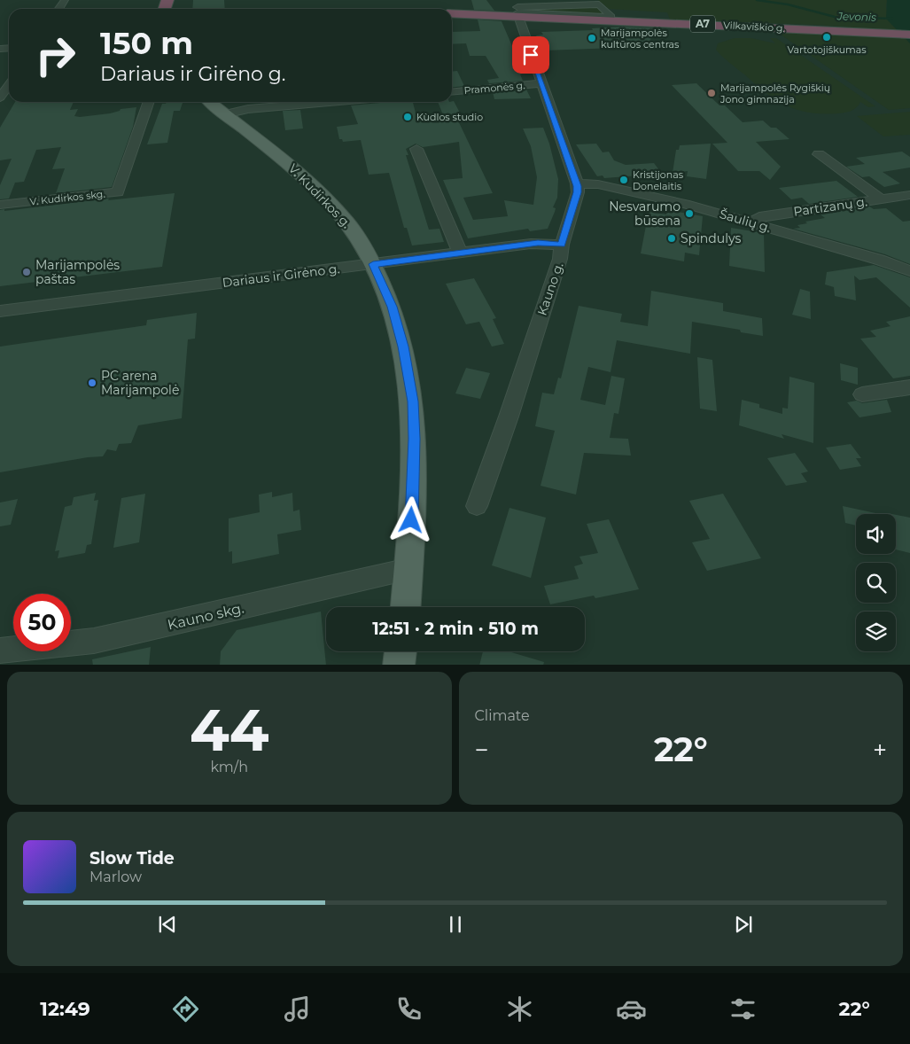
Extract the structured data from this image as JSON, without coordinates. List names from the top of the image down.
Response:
{
  "streets": {
    "highway": ["A7", "Vilkaviškio g."],
    "main road": ["V. Kudirkos g."],
    "street": [
      "Pramonės g.",
      "V. Kudirkos skg.",
      "Partizanų g.",
      "Šaulių g.",
      "Dariaus ir Girėno g.",
      "Kauno g.",
      "Kauno skg."
    ]
  },
  "crossings": [
    ["A7", "Vilkaviškio g."],
    ["A7", "Kauno g."],
    ["Vilkaviškio g.", "Kauno g."],
    ["Pramonės g.", "Kauno g."],
    ["V. Kudirkos g.", "Dariaus ir Girėno g."],
    ["V. Kudirkos g.", "Kauno skg."],
    ["Partizanų g.", "Šaulių g."],
    ["Šaulių g.", "Kauno g."],
    ["Dariaus ir Girėno g.", "Kauno g."]
  ],
  "water": ["Jevonis"],
  "places": [
    "Vartotojiškumas",
    "Marijampolės kultūros centras",
    "Marijampolės Rygiškių Jono gimnazija",
    "Kùdlos studio",
    "Kristijonas Donelaitis",
    "Nesvarumo būsena",
    "Spindulys",
    "Marijampolės paštas",
    "PC arena Marijampolė"
  ],
  "page": {
    "turn": ["150 m", "Dariaus ir Girėno g."],
    "limit": "50",
    "trip": "12:51 · 2 min · 510 m",
    "tile": [
      ["44", "km/h"],
      "Climate"
    ],
    "heat": ["−", "22°", "+"],
    "song": ["Slow Tide", "Marlow"],
    "tabs": ["12:49", "22°"]
  }
}
